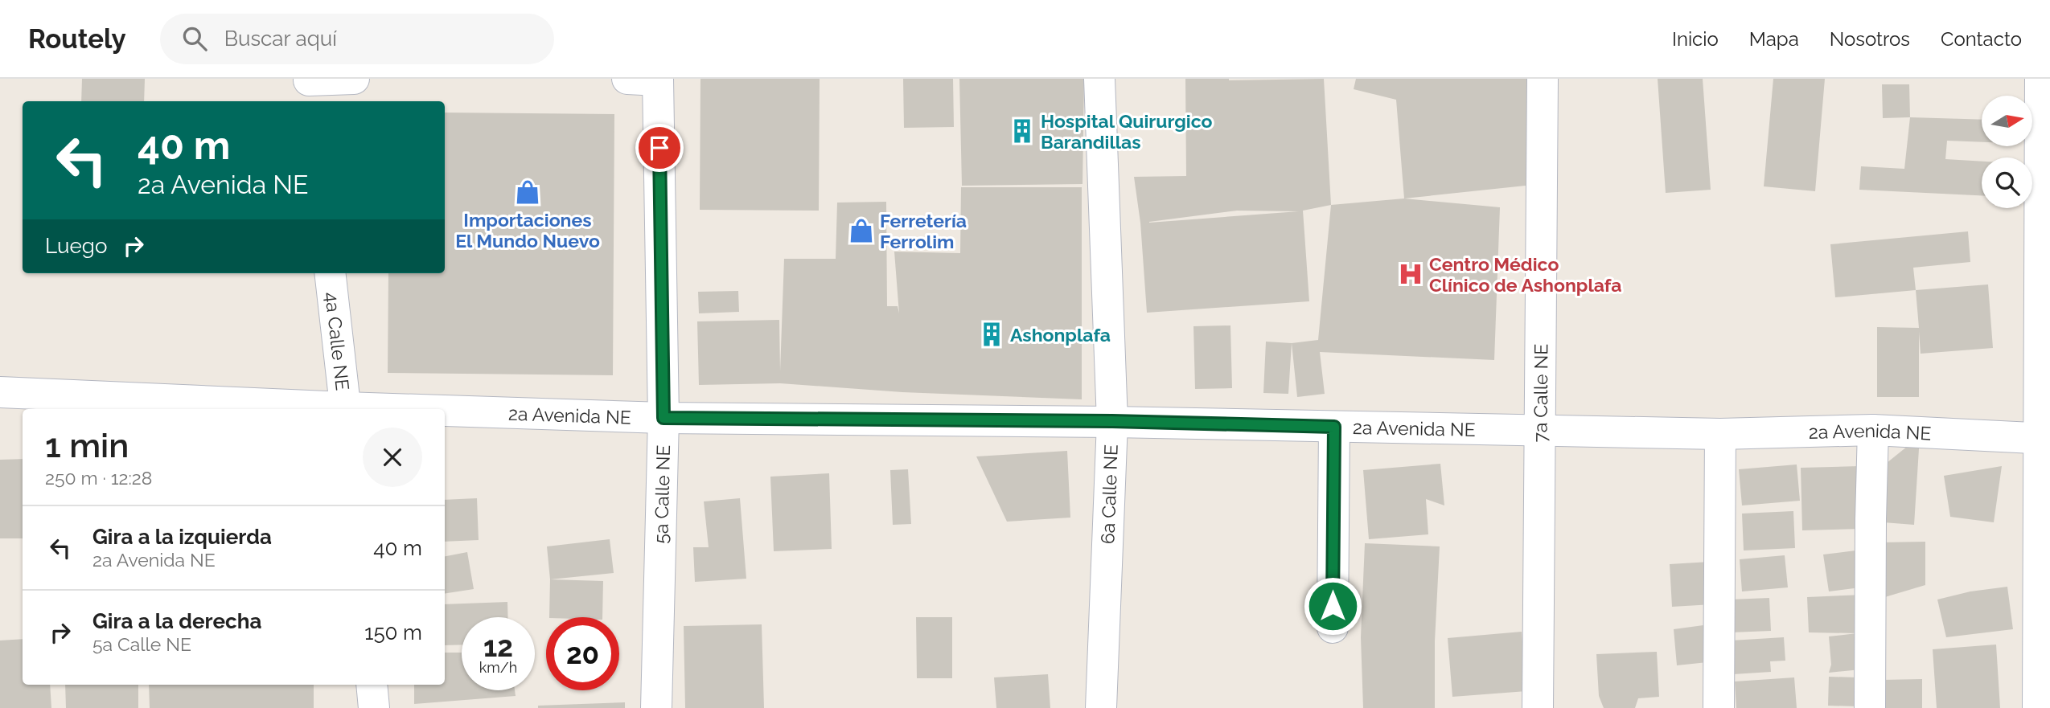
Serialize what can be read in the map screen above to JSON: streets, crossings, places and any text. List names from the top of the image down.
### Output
{
  "streets": {
    "street": [
      "4a Calle NE",
      "7a Calle NE",
      "2a Avenida NE",
      "5a Calle NE",
      "6a Calle NE"
    ]
  },
  "crossings": [
    ["7a Calle NE", "2a Avenida NE"],
    ["2a Avenida NE", "5a Calle NE"],
    ["2a Avenida NE", "6a Calle NE"]
  ],
  "places": {
    "building": ["Hospital Quirurgico Barandillas", "Ashonplafa"],
    "shop": ["Importaciones El Mundo Nuevo", "Ferretería Ferrolim"],
    "hospital": ["Centro Médico Clínico de Ashonplafa"]
  },
  "north": "right",
  "page": {
    "header": "Routely",
    "search": "Buscar aquí",
    "nav": [
      "Inicio",
      "Mapa",
      "Nosotros",
      "Contacto"
    ],
    "turn": ["40 m", "2a Avenida NE"],
    "then": "Luego",
    "heading": ["1 min", "250 m · 12:28"],
    "list": [
      {
        "name": "Gira a la izquierda",
        "note": "2a Avenida NE",
        "value": "40 m"
      },
      {
        "name": "Gira a la derecha",
        "note": "5a Calle NE",
        "value": "150 m"
      }
    ],
    "speed": "12 km/h",
    "limit": "20"
  }
}
